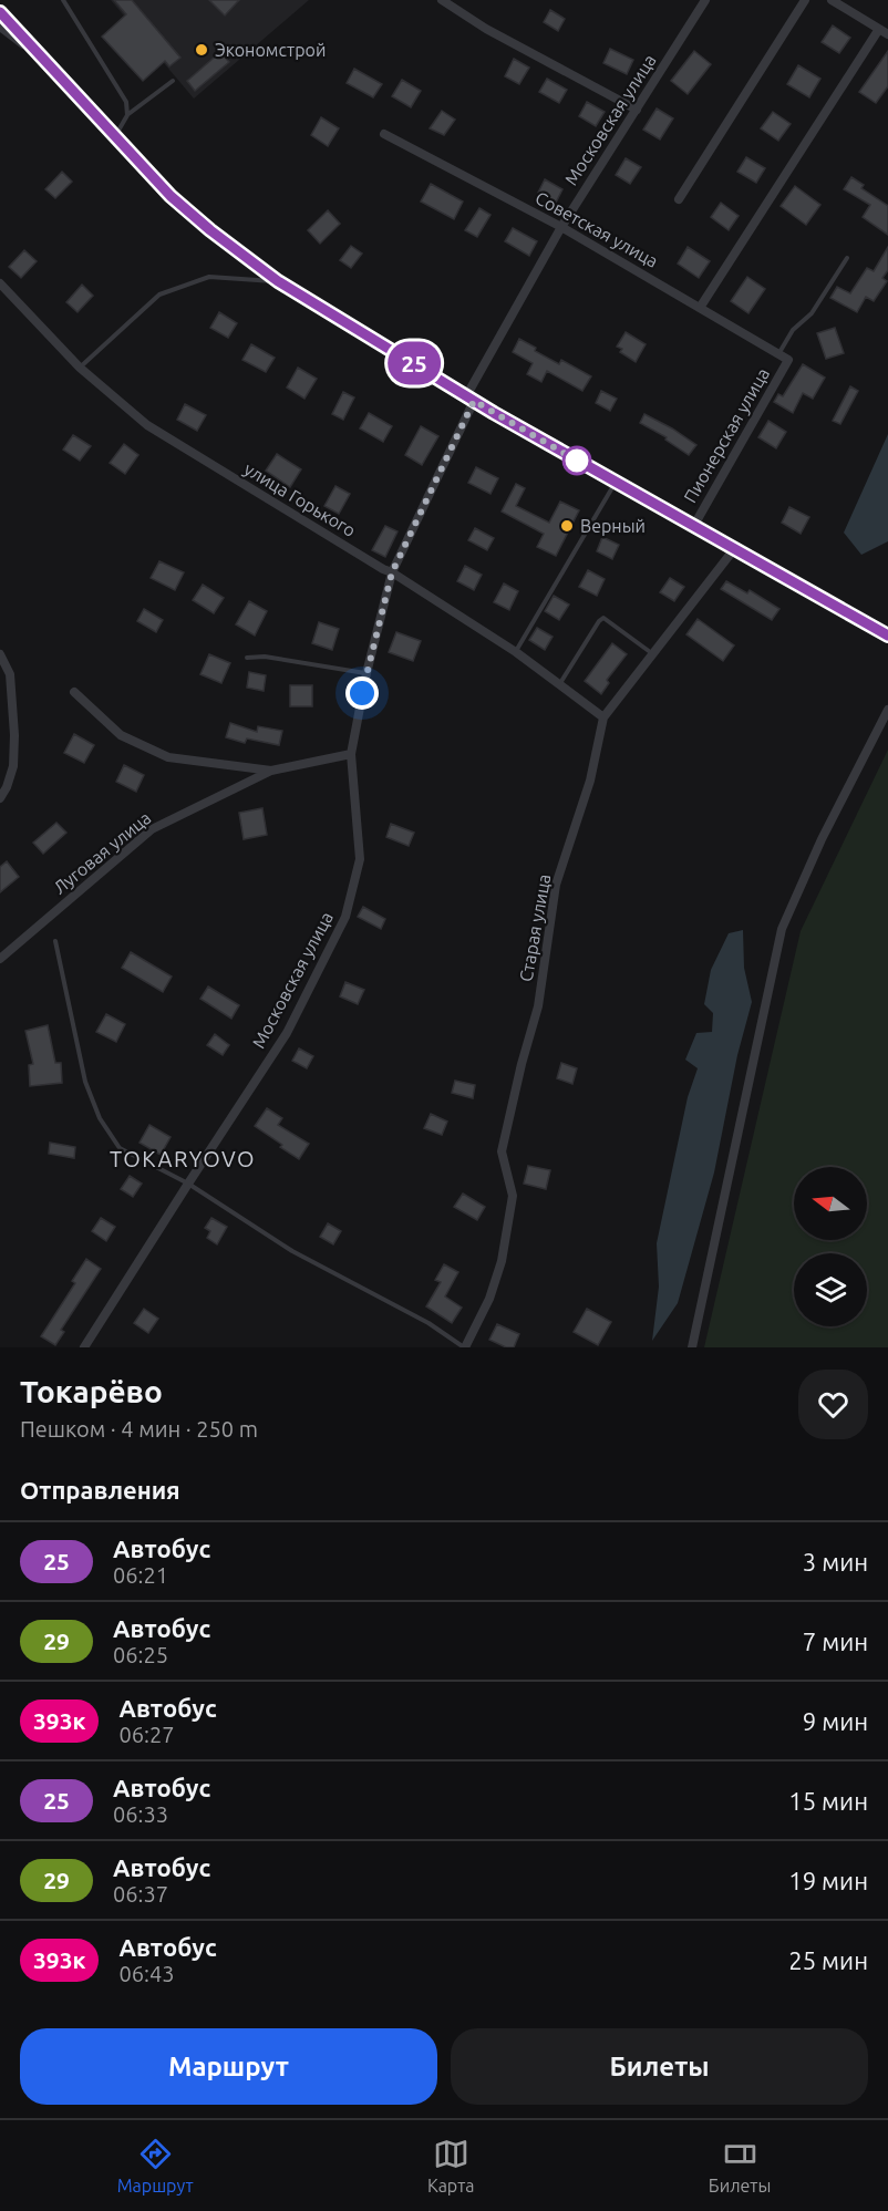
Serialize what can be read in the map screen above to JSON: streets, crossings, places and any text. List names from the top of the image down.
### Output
{
  "streets": {
    "street": [
      "Московская улица",
      "Советская улица",
      "Пионерская улица",
      "улица Горького",
      "Луговая улица",
      "Старая улица"
    ]
  },
  "crossings": [
    ["Московская улица", "Советская улица"],
    ["Московская улица", "улица Горького"],
    ["Советская улица", "Пионерская улица"],
    ["улица Горького", "Старая улица"]
  ],
  "districts": ["TOKARYOVO"],
  "places": ["Экономстрой", "Верный"],
  "lines": ["bus line 25"],
  "north": "left",
  "page": {
    "on_map": "25",
    "heading": [
      ["Токарёво", "Пешком · 4 мин · 250 m"],
      "Отправления"
    ],
    "list": [
      {
        "mark": "25",
        "name": "Автобус",
        "note": "06:21",
        "value": "3 мин"
      },
      {
        "mark": "29",
        "name": "Автобус",
        "note": "06:25",
        "value": "7 мин"
      },
      {
        "mark": "393к",
        "name": "Автобус",
        "note": "06:27",
        "value": "9 мин"
      },
      {
        "mark": "25",
        "name": "Автобус",
        "note": "06:33",
        "value": "15 мин"
      },
      {
        "mark": "29",
        "name": "Автобус",
        "note": "06:37",
        "value": "19 мин"
      },
      {
        "mark": "393к",
        "name": "Автобус",
        "note": "06:43",
        "value": "25 мин"
      }
    ],
    "buttons": ["Маршрут", "Билеты"],
    "tabs": ["Маршрут", "Карта", "Билеты"]
  }
}
